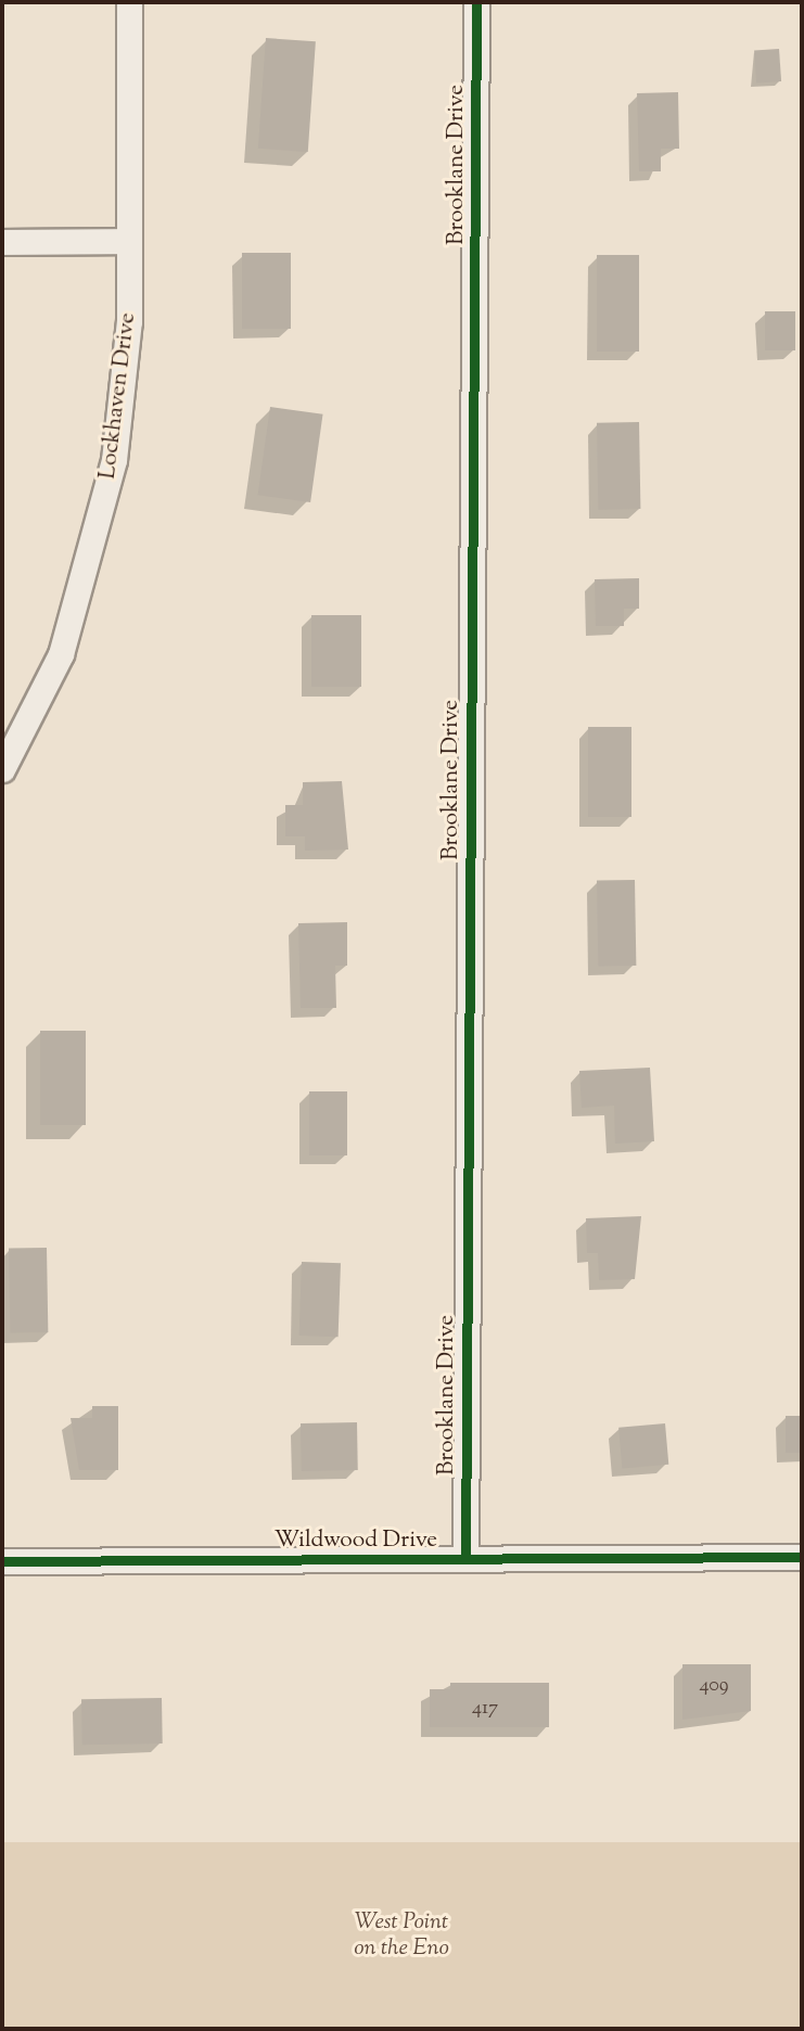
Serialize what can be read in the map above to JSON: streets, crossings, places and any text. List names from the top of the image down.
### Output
{
  "streets": {
    "street": ["Brooklane Drive", "Lockhaven Drive", "Wildwood Drive"]
  },
  "crossings": [
    ["Brooklane Drive", "Wildwood Drive"]
  ],
  "parks": ["West Point on the Eno"],
  "house_numbers": ["409", "417"]
}
